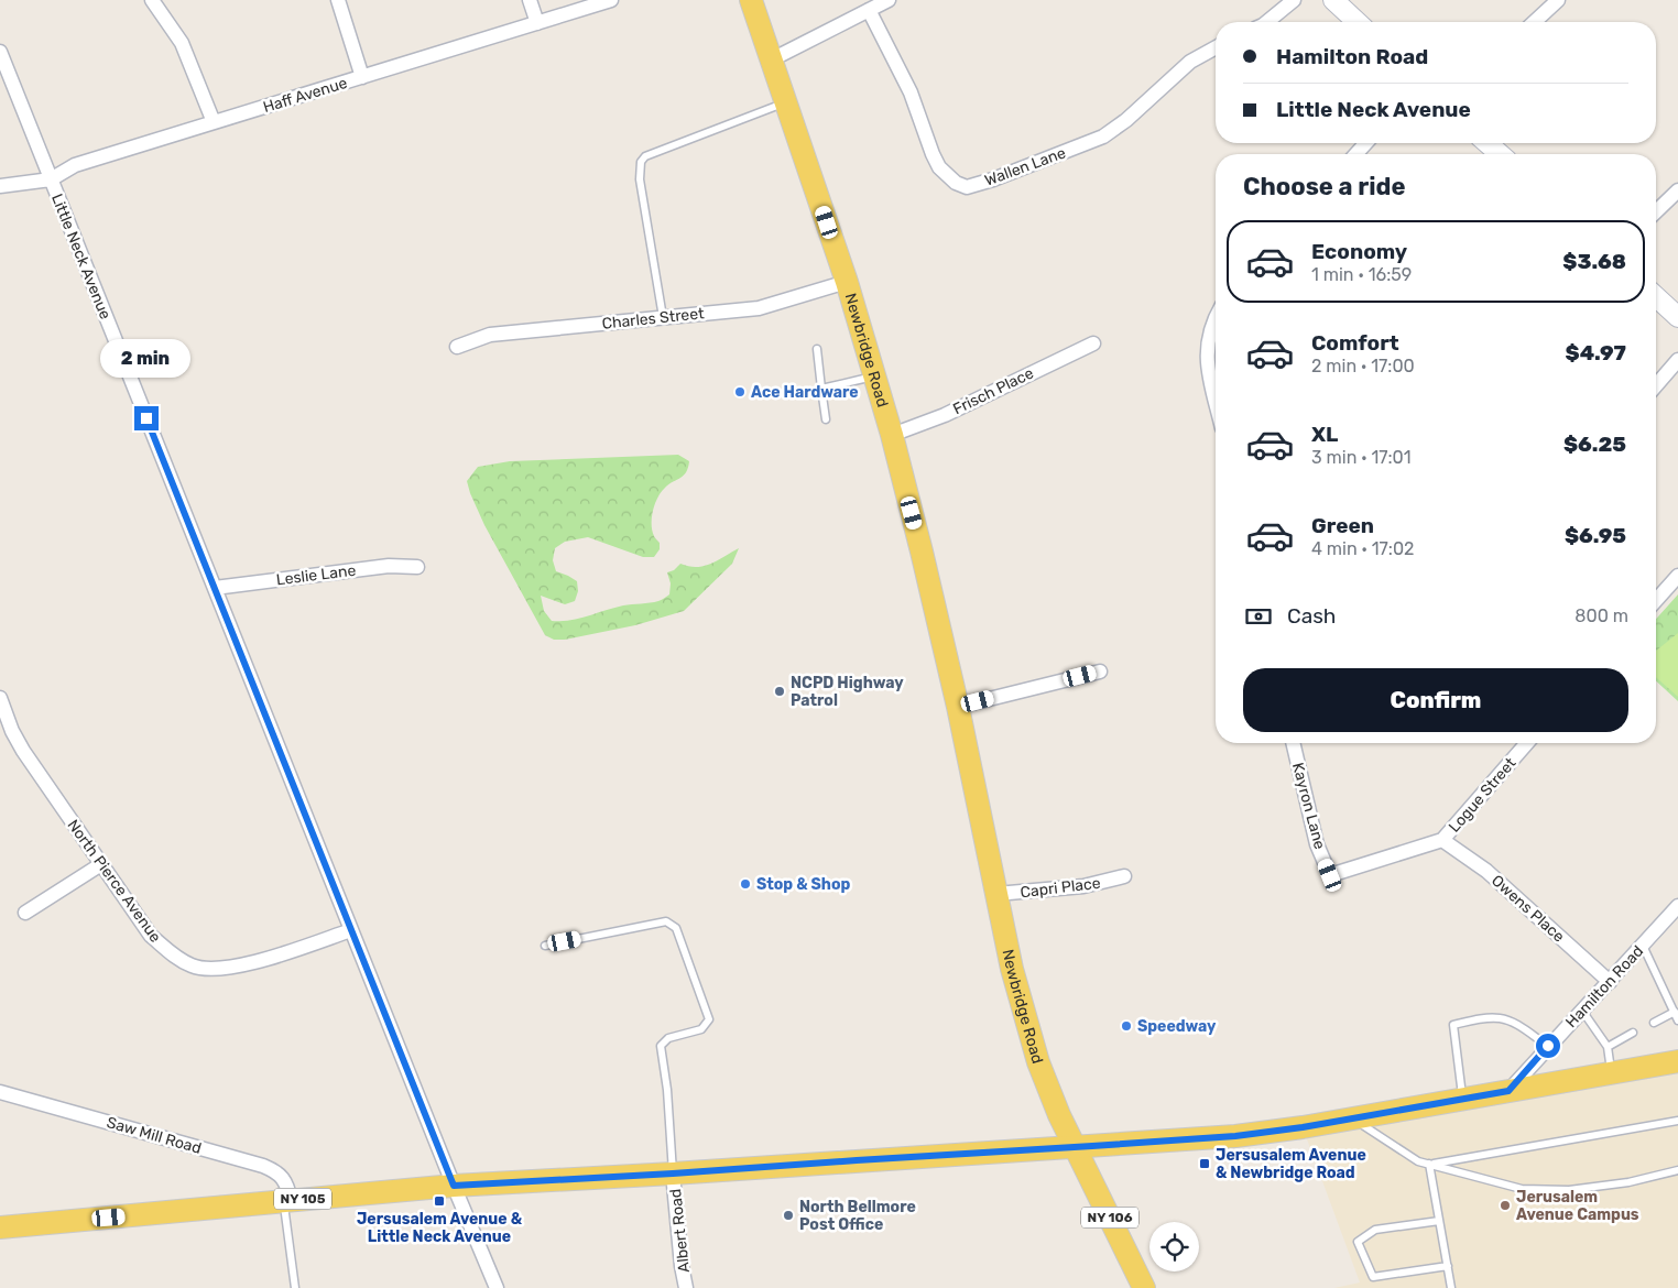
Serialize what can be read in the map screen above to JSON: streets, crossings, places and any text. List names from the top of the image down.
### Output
{
  "streets": {
    "main road": ["Newbridge Road", "NY 105", "NY 106"],
    "street": [
      "Haff Avenue",
      "Wallen Lane",
      "Little Neck Avenue",
      "Charles Street",
      "Frisch Place",
      "Leslie Lane",
      "Logue Street",
      "Kayron Lane",
      "North Pierce Avenue",
      "Capri Place",
      "Owens Place",
      "Hamilton Road",
      "Saw Mill Road",
      "Albert Road"
    ]
  },
  "crossings": [
    ["Haff Avenue", "Little Neck Avenue"],
    ["Little Neck Avenue", "Leslie Lane"],
    ["Little Neck Avenue", "North Pierce Avenue"],
    ["Little Neck Avenue", "NY 105"],
    ["Charles Street", "Newbridge Road"],
    ["Newbridge Road", "Frisch Place"],
    ["Newbridge Road", "Capri Place"],
    ["Newbridge Road", "NY 105"],
    ["Logue Street", "Kayron Lane"],
    ["Logue Street", "Owens Place"],
    ["Owens Place", "Hamilton Road"],
    ["Saw Mill Road", "NY 105"],
    ["NY 105", "Albert Road"]
  ],
  "places": {
    "other": [
      "Ace Hardware",
      "NCPD Highway Patrol",
      "Stop & Shop",
      "Speedway",
      "Jerusalem Avenue Campus",
      "North Bellmore Post Office"
    ],
    "transit": ["Jersusalem Avenue & Newbridge Road", "Jersusalem Avenue & Little Neck Avenue"]
  },
  "page": {
    "banner": ["Hamilton Road", "Little Neck Avenue"],
    "heading": "Choose a ride",
    "list": [
      {
        "name": "Economy",
        "note": "1 min · 16:59",
        "value": "$3.68"
      },
      {
        "name": "Comfort",
        "note": "2 min · 17:00",
        "value": "$4.97"
      },
      {
        "name": "XL",
        "note": "3 min · 17:01",
        "value": "$6.25"
      },
      {
        "name": "Green",
        "note": "4 min · 17:02",
        "value": "$6.95"
      }
    ],
    "bubble": "2 min",
    "pay": ["Cash", "800 m"],
    "buttons": "Confirm"
  }
}
